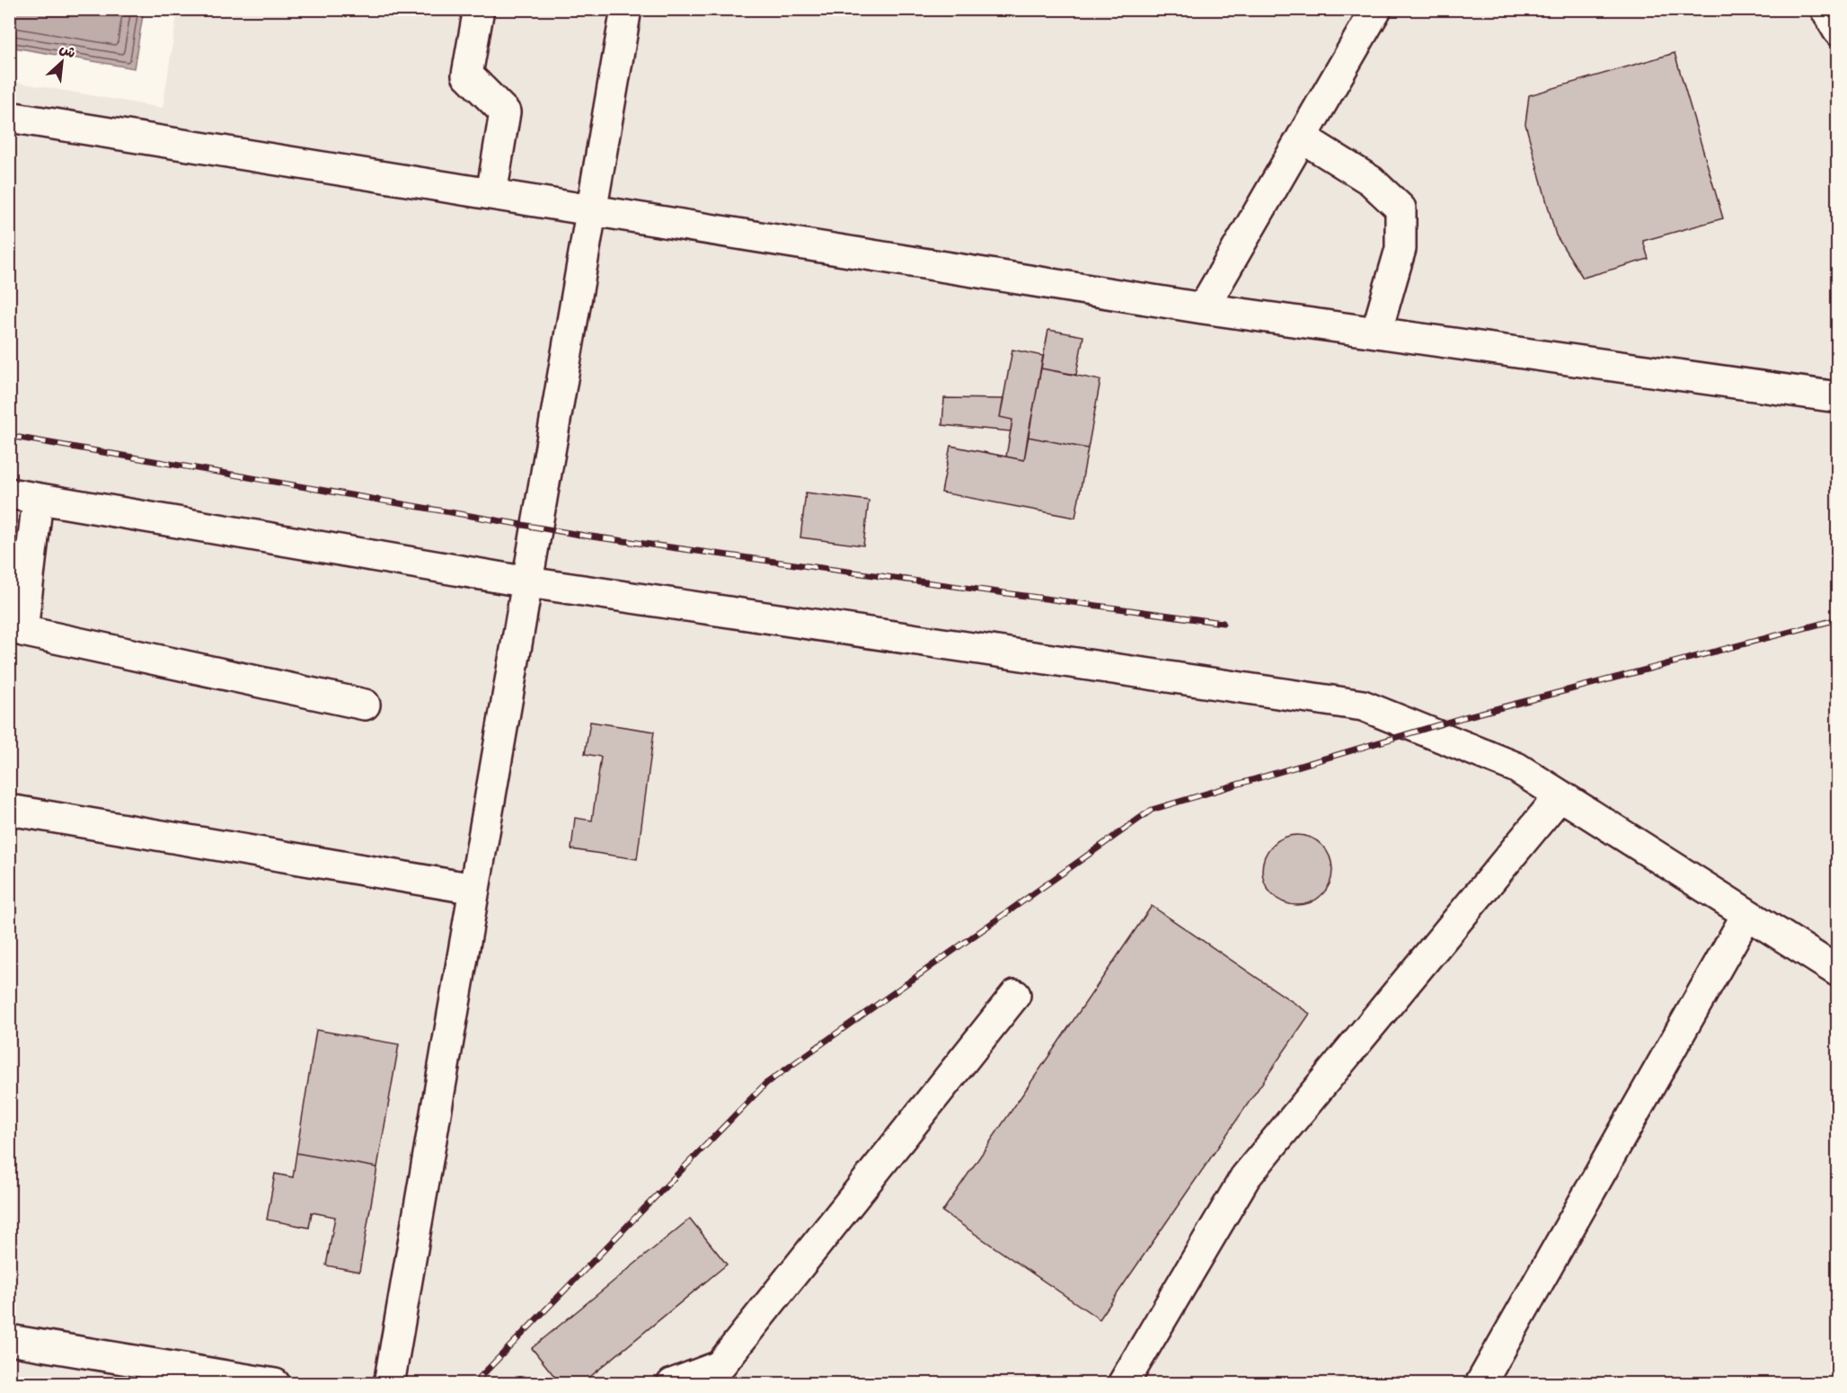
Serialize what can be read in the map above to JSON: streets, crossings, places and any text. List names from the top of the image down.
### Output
{
  "north": "top right"
}
